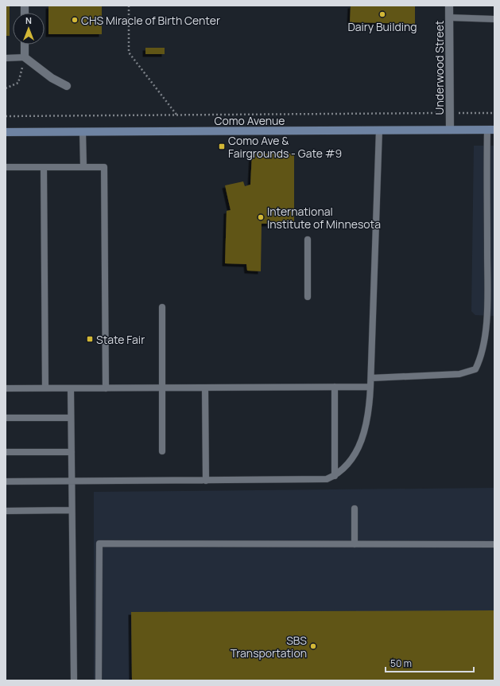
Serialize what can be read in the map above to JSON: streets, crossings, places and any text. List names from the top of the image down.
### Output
{
  "streets": {
    "main road": ["Como Avenue"],
    "street": ["Underwood Street"]
  },
  "crossings": [
    ["Underwood Street", "Como Avenue"]
  ],
  "places": {
    "other": [
      "Dairy Building",
      "CHS Miracle of Birth Center",
      "International Institute of Minnesota",
      "SBS Transportation"
    ],
    "transit": ["Como Ave & Fairgrounds - Gate #9", "State Fair"]
  },
  "scale_bar": "50 m",
  "north": "top"
}
